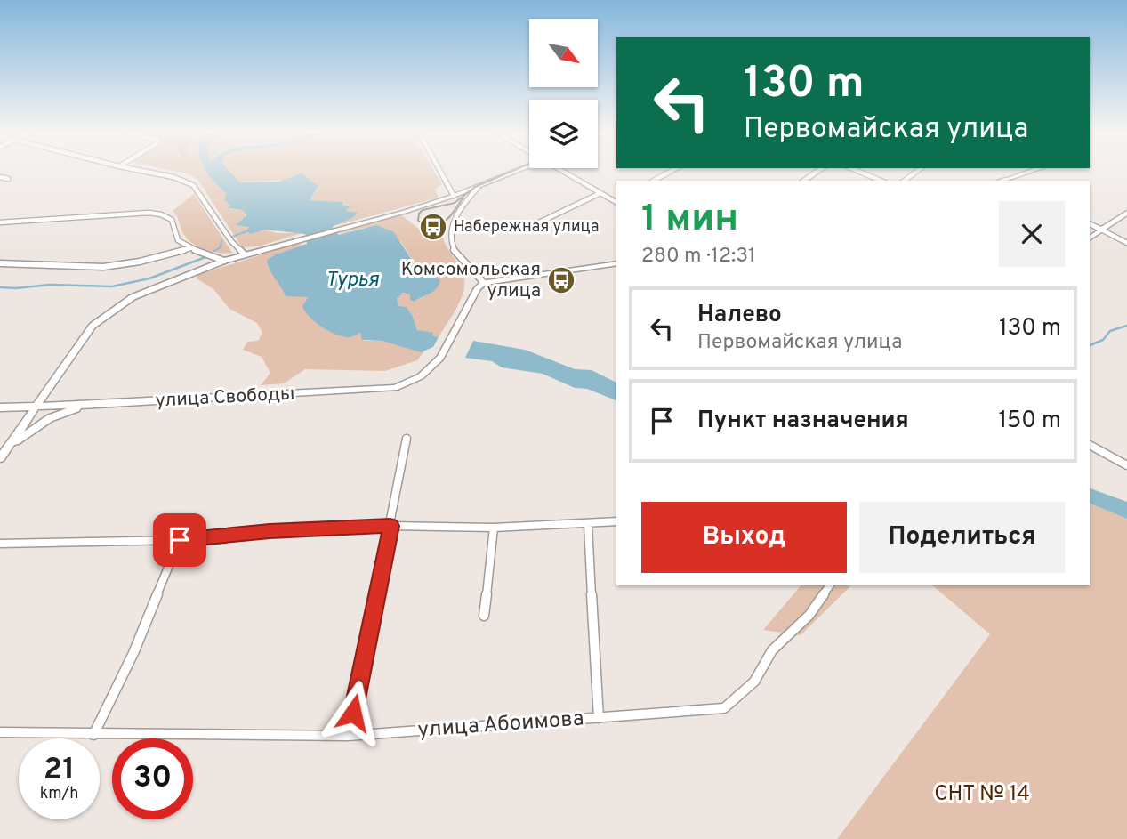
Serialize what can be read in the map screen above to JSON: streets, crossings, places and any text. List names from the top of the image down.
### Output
{
  "streets": {
    "main road": ["улица Свободы"],
    "street": ["улица Абоимова"]
  },
  "water": ["Турья"],
  "parks": ["СНТ № 14"],
  "places": {
    "bus stop": ["Набережная улица", "Комсомольская улица"]
  },
  "north": "bottom right",
  "page": {
    "turn": ["130 m", "Первомайская улица"],
    "heading": ["1 мин", "280 m · 12:31"],
    "list": [
      {
        "name": "Налево",
        "note": "Первомайская улица",
        "value": "130 m"
      },
      {
        "name": "Пункт назначения",
        "value": "150 m"
      }
    ],
    "buttons": ["Выход", "Поделиться"],
    "speed": "21 km/h",
    "limit": "30"
  }
}
